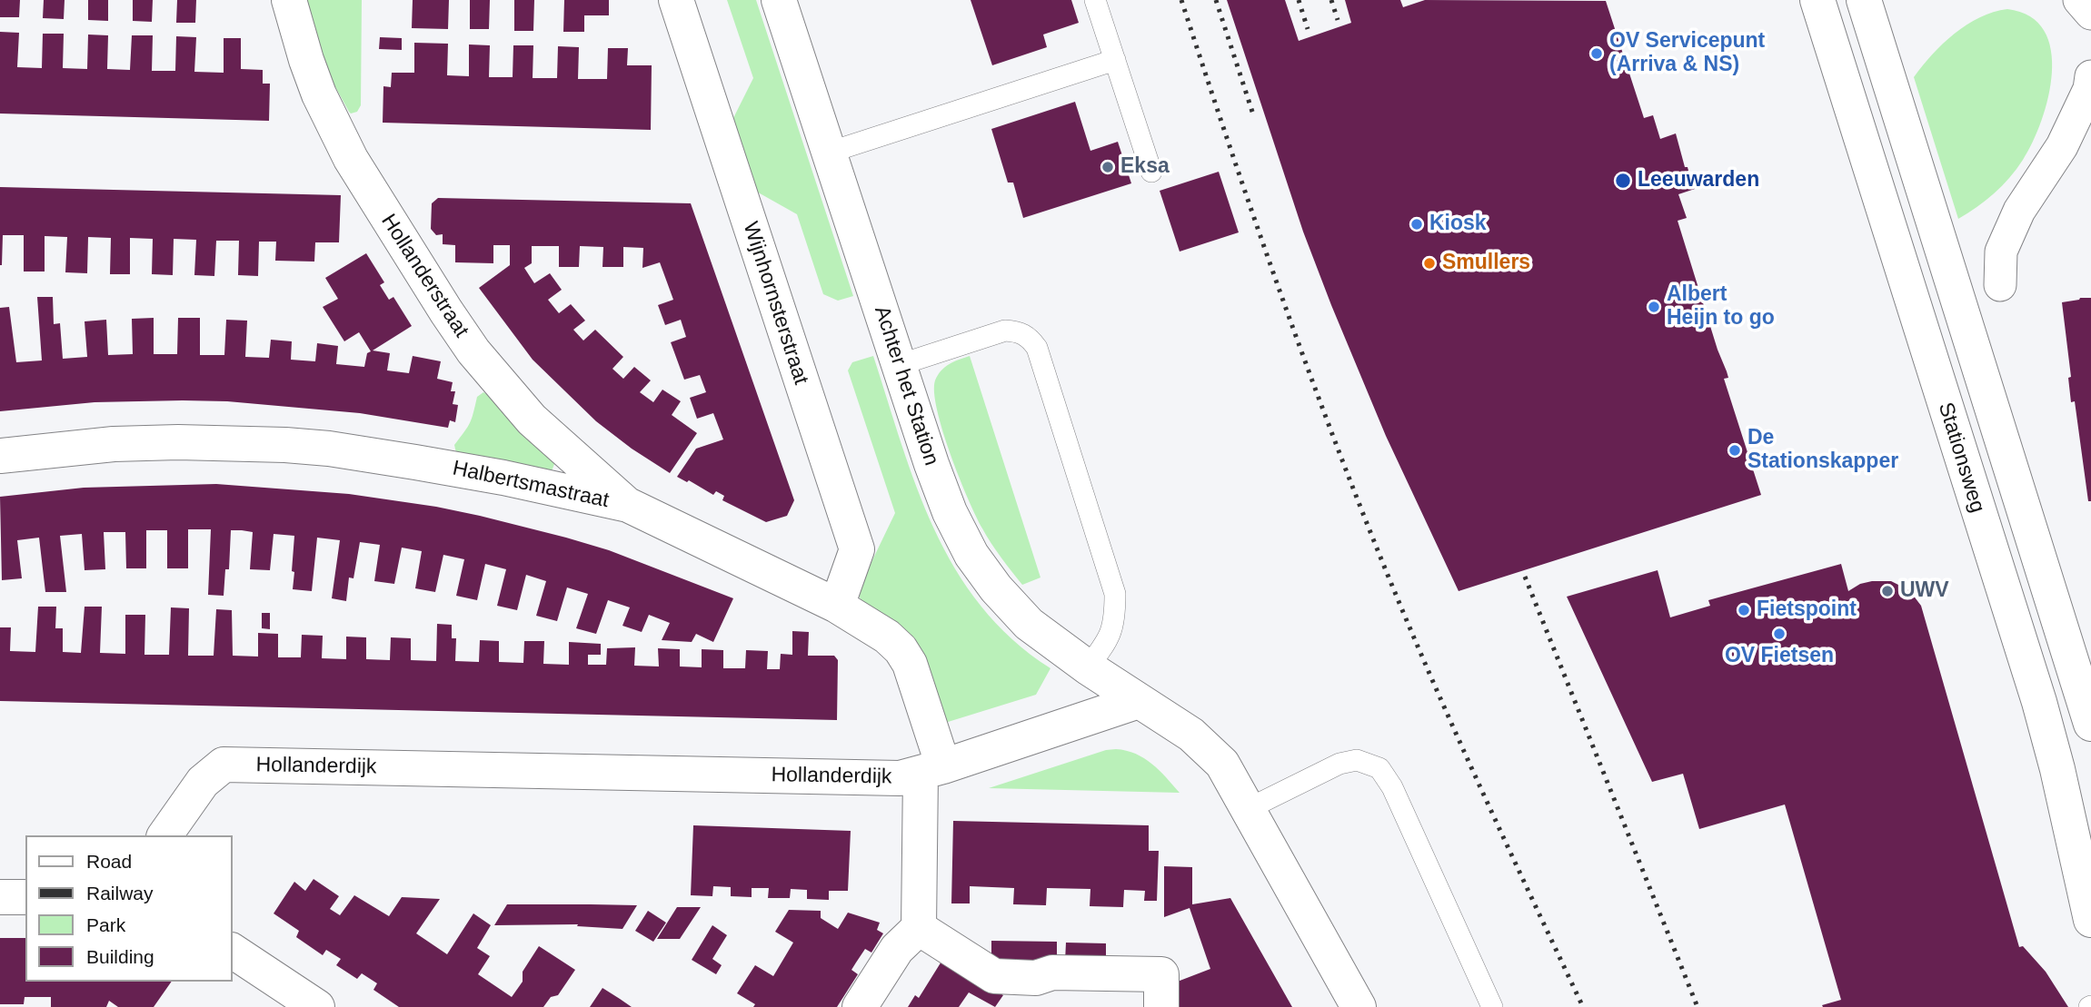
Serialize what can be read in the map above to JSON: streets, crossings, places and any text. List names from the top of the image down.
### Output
{
  "streets": {
    "street": [
      "Hollanderstraat",
      "Wijnhornsterstraat",
      "Achter het Station",
      "Stationsweg",
      "Halbertsmastraat",
      "Hollanderdijk"
    ]
  },
  "crossings": [
    ["Hollanderstraat", "Halbertsmastraat"],
    ["Wijnhornsterstraat", "Halbertsmastraat"],
    ["Achter het Station", "Hollanderdijk"],
    ["Halbertsmastraat", "Hollanderdijk"]
  ],
  "places": [
    "OV Servicepunt (Arriva & NS)",
    "Eksa",
    "Leeuwarden",
    "Kiosk",
    "Smullers",
    "Albert Heijn to go",
    "De Stationskapper",
    "UWV",
    "Fietspoint",
    "OV Fietsen"
  ],
  "legend": [
    "Road",
    "Railway",
    "Park",
    "Building"
  ]
}
